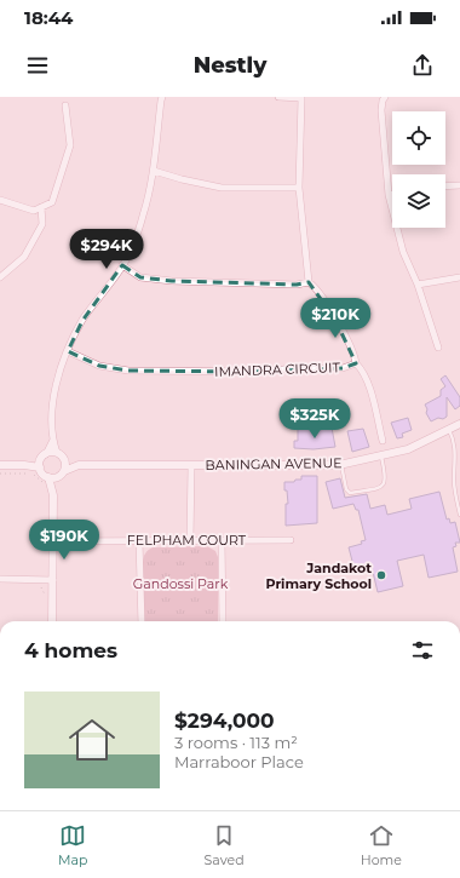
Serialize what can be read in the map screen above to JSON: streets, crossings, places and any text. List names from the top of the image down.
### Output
{
  "streets": {
    "street": ["IMANDRA CIRCUIT", "BANINGAN AVENUE", "FELPHAM COURT"]
  },
  "parks": ["Gandossi Park"],
  "places": ["Jandakot Primary School"],
  "page": {
    "status": "18:44",
    "header": "Nestly",
    "price": [
      "$294K",
      "$210K",
      "$325K",
      "$190K"
    ],
    "heading": "4 homes",
    "list": [
      {
        "name": "$294,000",
        "note": "3 rooms · 113 m² · Marraboor Place"
      }
    ],
    "tabs": ["Map", "Saved", "Home"]
  }
}
